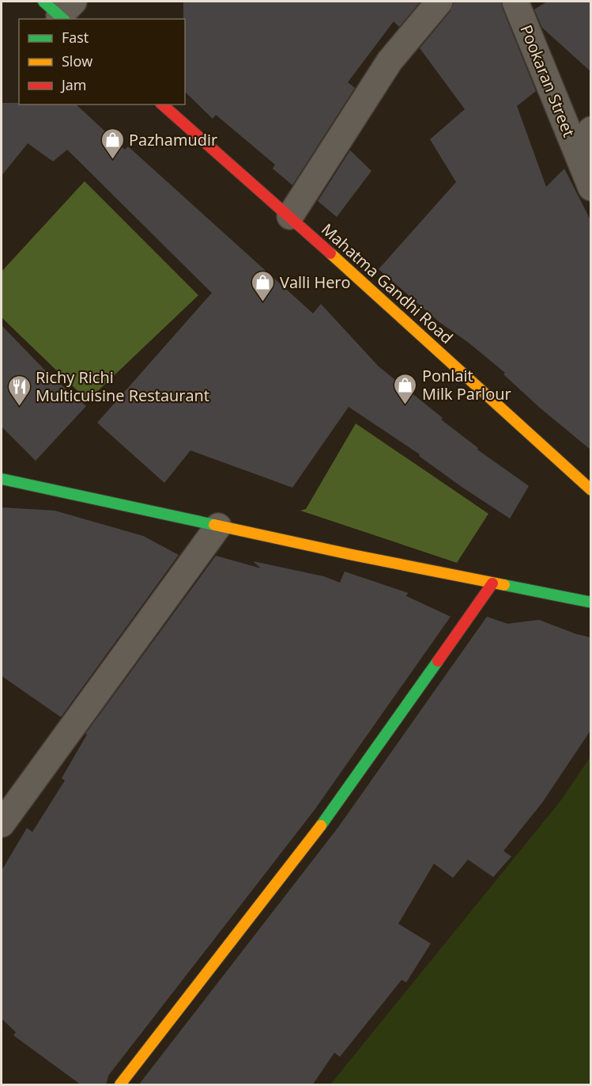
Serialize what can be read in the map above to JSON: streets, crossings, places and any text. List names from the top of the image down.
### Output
{
  "streets": {
    "street": ["Pookaran Street", "Mahatma Gandhi Road"]
  },
  "places": {
    "shop": ["Pazhamudir", "Valli Hero", "Ponlait Milk Parlour"],
    "restaurant": ["Richy Richi Multicuisine Restaurant"]
  },
  "legend": ["Fast", "Slow", "Jam"]
}
